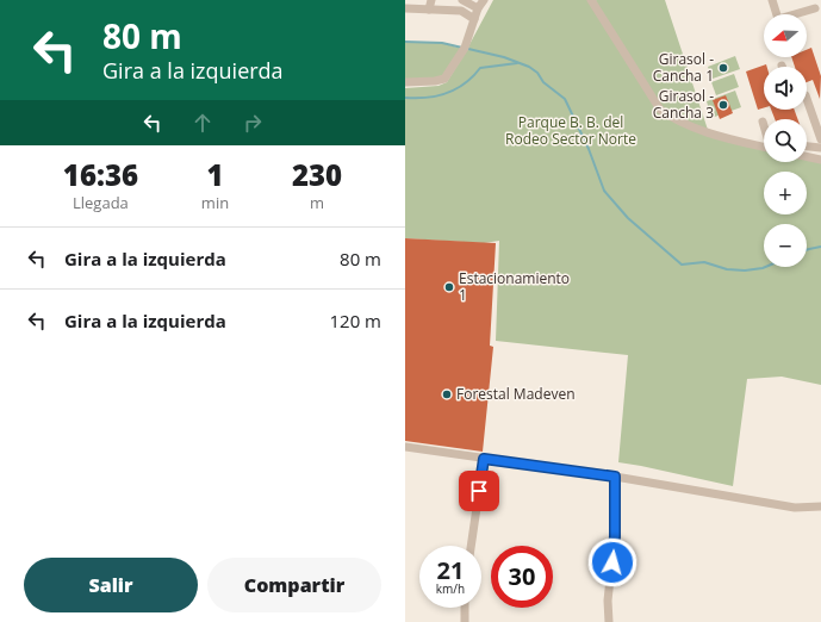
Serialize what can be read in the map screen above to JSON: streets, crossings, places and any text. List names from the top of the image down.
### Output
{
  "parks": ["Parque B. B. del Rodeo Sector Norte"],
  "places": [
    "Girasol - Cancha 1",
    "Girasol - Cancha 3",
    "Estacionamiento 1",
    "Forestal Madeven"
  ],
  "north": "left",
  "page": {
    "turn": ["80 m", "Gira a la izquierda"],
    "map_buttons": ["+", "−"],
    "eta": [
      "16:36",
      "Llegada",
      "1",
      "min",
      "230",
      "m"
    ],
    "list": [
      {
        "name": "Gira a la izquierda",
        "value": "80 m"
      },
      {
        "name": "Gira a la izquierda",
        "value": "120 m"
      }
    ],
    "speed": "21 km/h",
    "limit": "30",
    "buttons": ["Salir", "Compartir"]
  }
}
